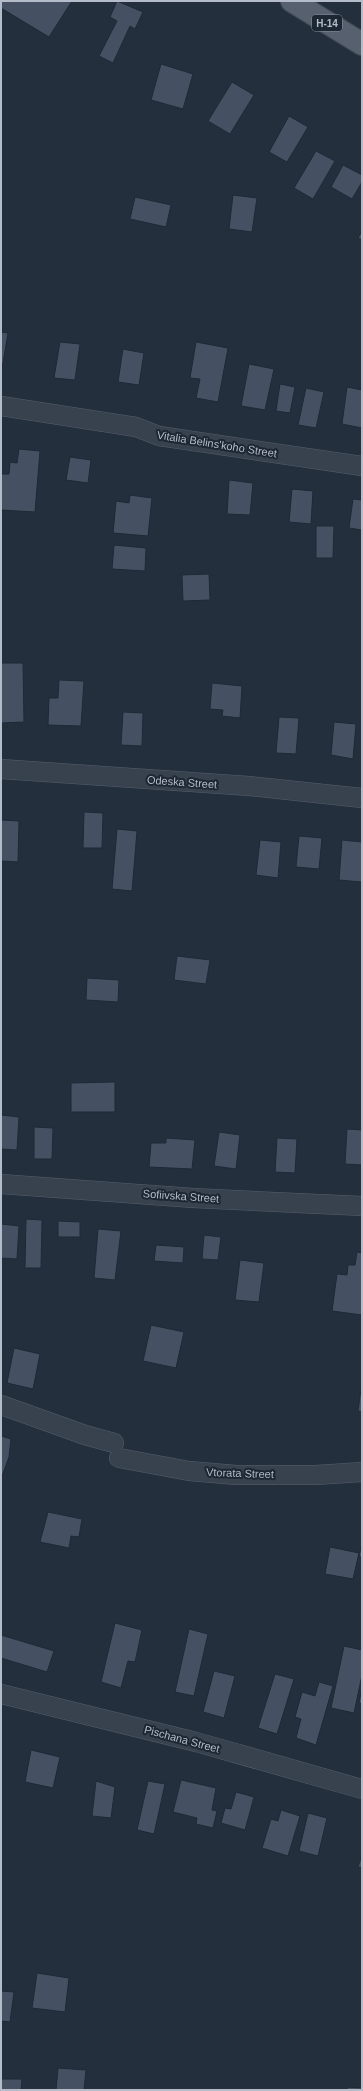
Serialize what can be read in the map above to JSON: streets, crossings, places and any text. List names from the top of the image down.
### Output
{
  "streets": {
    "main road": ["Н-14"],
    "street": [
      "Vitalia Belins'koho Street",
      "Odeska Street",
      "Sofiivska Street",
      "Vtorata Street",
      "Pischana Street"
    ]
  }
}
